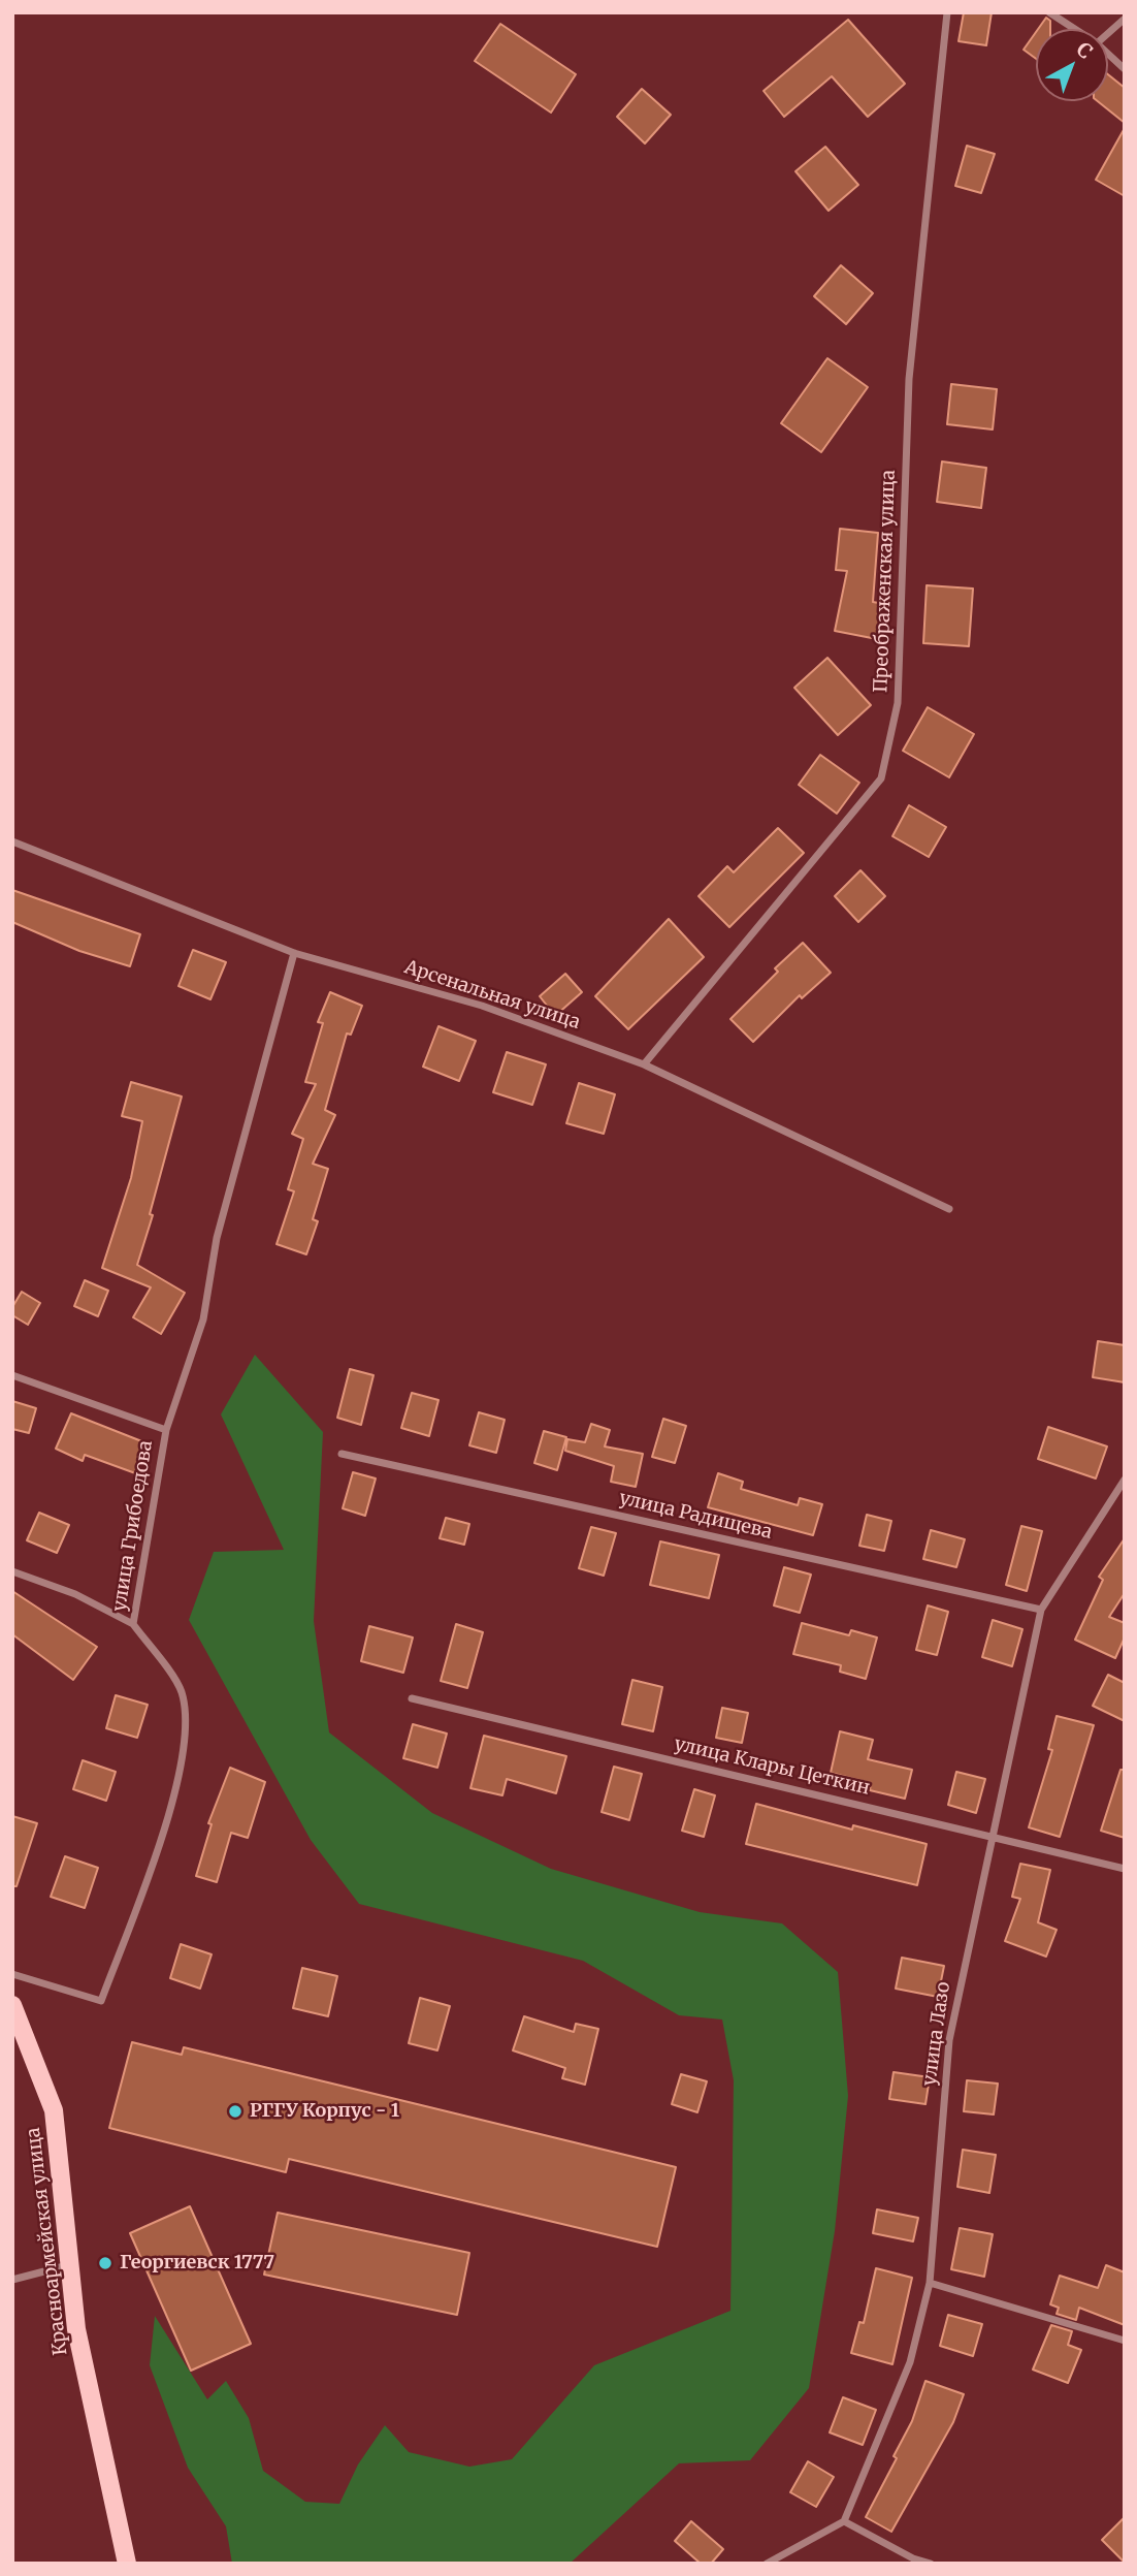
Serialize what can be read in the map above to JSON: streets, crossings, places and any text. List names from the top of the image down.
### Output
{
  "streets": {
    "main road": ["Красноармейская улица"],
    "street": [
      "Преображенская улица",
      "Арсенальная улица",
      "улица Радищева",
      "улица Грибоедова",
      "улица Клары Цеткин",
      "улица Лазо"
    ]
  },
  "crossings": [
    ["Преображенская улица", "Арсенальная улица"],
    ["Арсенальная улица", "улица Грибоедова"],
    ["улица Радищева", "улица Лазо"],
    ["улица Клары Цеткин", "улица Лазо"]
  ],
  "places": ["РГГУ Корпус - 1", "Георгиевск 1777"],
  "north": "top right"
}
